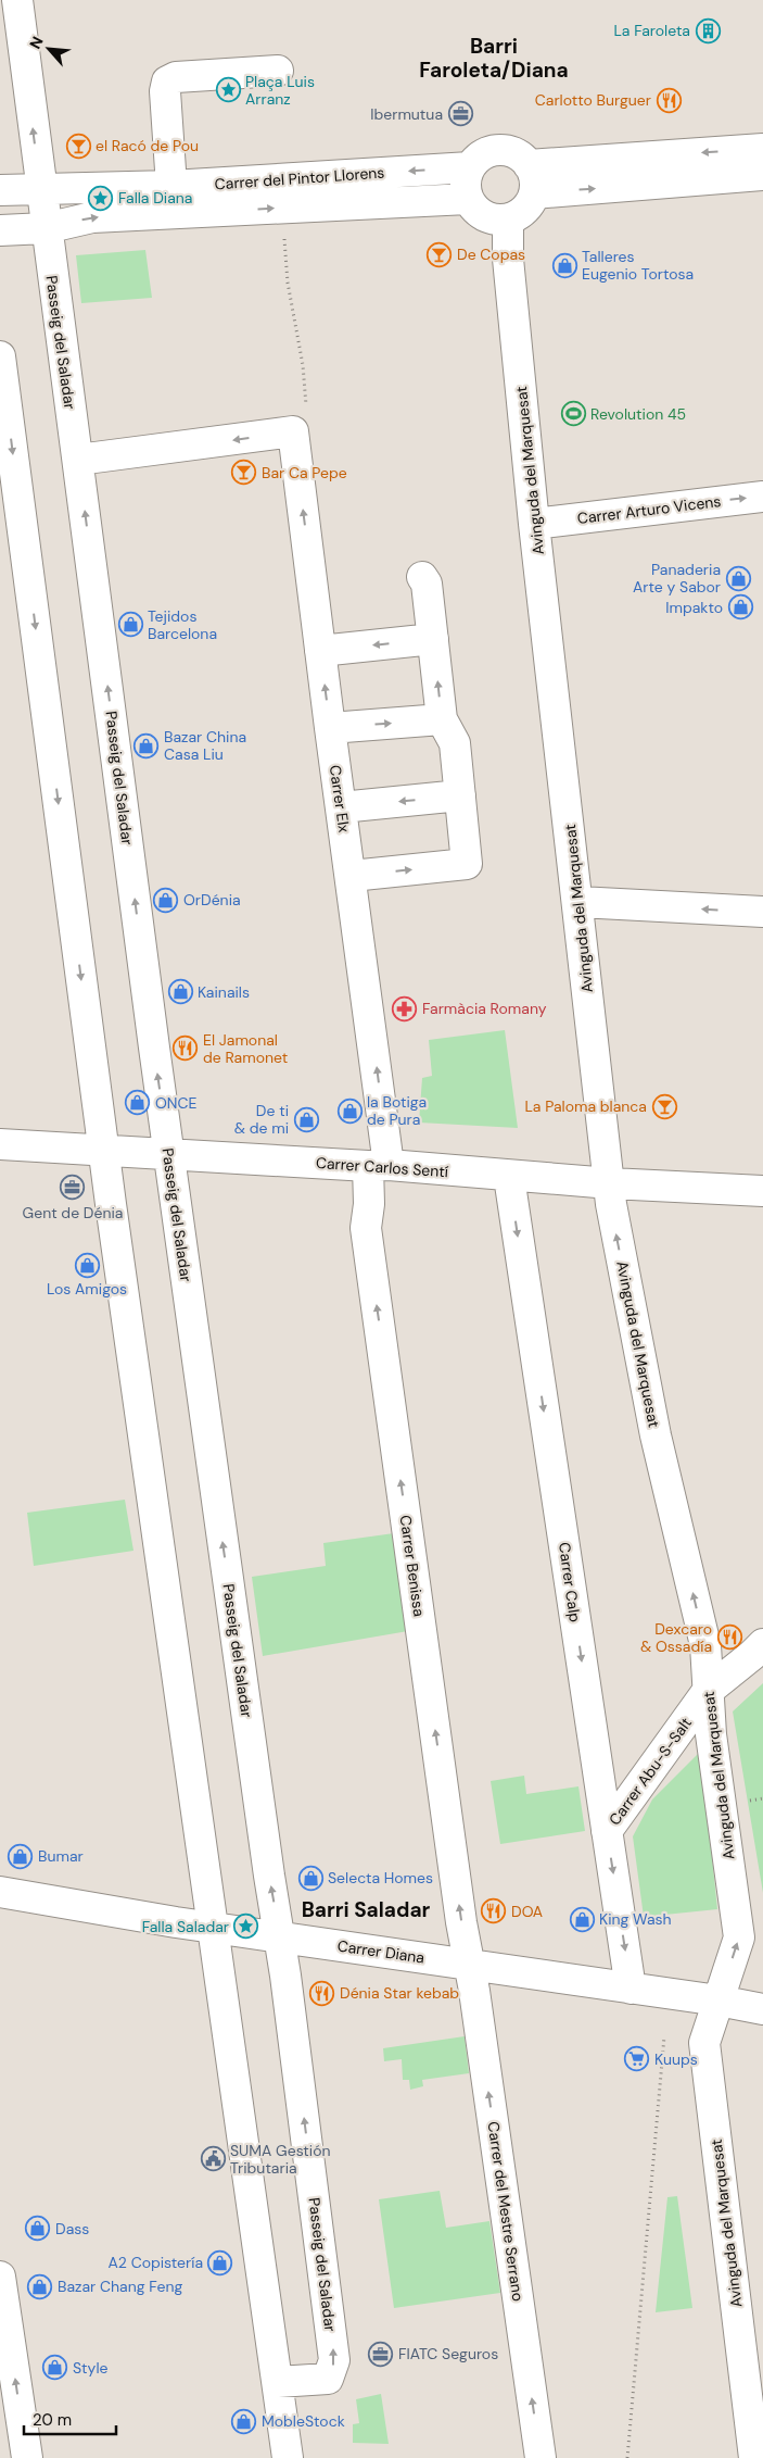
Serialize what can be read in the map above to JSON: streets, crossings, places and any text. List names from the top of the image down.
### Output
{
  "streets": {
    "street": [
      "Carrer del Pintor Llorens",
      "Passeig del Saladar",
      "Avinguda del Marquesat",
      "Carrer Arturo Vicens",
      "Carrer Elx",
      "Carrer Carlos Sentí",
      "Carrer Benissa",
      "Carrer Calp",
      "Carrer Abu-S-Salt",
      "Carrer Diana",
      "Carrer del Mestre Serrano"
    ]
  },
  "crossings": [
    ["Carrer del Pintor Llorens", "Passeig del Saladar"],
    ["Carrer del Pintor Llorens", "Avinguda del Marquesat"],
    ["Passeig del Saladar", "Carrer Carlos Sentí"],
    ["Passeig del Saladar", "Carrer Diana"],
    ["Avinguda del Marquesat", "Carrer Arturo Vicens"],
    ["Avinguda del Marquesat", "Carrer Carlos Sentí"],
    ["Avinguda del Marquesat", "Carrer Abu-S-Salt"],
    ["Avinguda del Marquesat", "Carrer Diana"],
    ["Carrer Elx", "Carrer Carlos Sentí"],
    ["Carrer Elx", "Carrer Benissa"],
    ["Carrer Carlos Sentí", "Carrer Benissa"],
    ["Carrer Carlos Sentí", "Carrer Calp"],
    ["Carrer Benissa", "Carrer Diana"],
    ["Carrer Benissa", "Carrer del Mestre Serrano"],
    ["Carrer Calp", "Carrer Abu-S-Salt"],
    ["Carrer Calp", "Carrer Diana"],
    ["Carrer Diana", "Carrer del Mestre Serrano"]
  ],
  "one_way": [
    "Avinguda del Marquesat",
    "Carrer Arturo Vicens",
    "Carrer Elx",
    "Carrer Calp"
  ],
  "districts": ["Barri Faroleta/Diana", "Barri Saladar"],
  "places": {
    "building": ["La Faroleta"],
    "place": ["Plaça Luis Arranz", "Falla Diana", "Falla Saladar"],
    "restaurant": [
      "Carlotto Burguer",
      "El Jamonal de Ramonet",
      "Dexcaro & Ossadía",
      "DOA",
      "Dénia Star kebab"
    ],
    "office": ["Ibermutua", "Gent de Dénia", "FIATC Seguros"],
    "bar": [
      "el Racó de Pou",
      "De Copas",
      "Bar Ca Pepe",
      "La Paloma blanca"
    ],
    "shop": [
      "Talleres Eugenio Tortosa",
      "Panaderia Arte y Sabor",
      "Impakto",
      "Tejidos Barcelona",
      "Bazar China Casa Liu",
      "OrDénia",
      "Kainails",
      "ONCE",
      "la Botiga de Pura",
      "De ti & de mi",
      "Los Amigos",
      "Bumar",
      "Selecta Homes",
      "King Wash",
      "Dass",
      "A2 Copistería",
      "Bazar Chang Feng",
      "Style",
      "MobleStock"
    ],
    "sports": ["Revolution 45"],
    "pharmacy": ["Farmàcia Romany"],
    "supermarket": ["Kuups"],
    "public building": ["SUMA Gestión Tributaria"]
  },
  "scale_bar": "20 m",
  "north": "top left"
}
